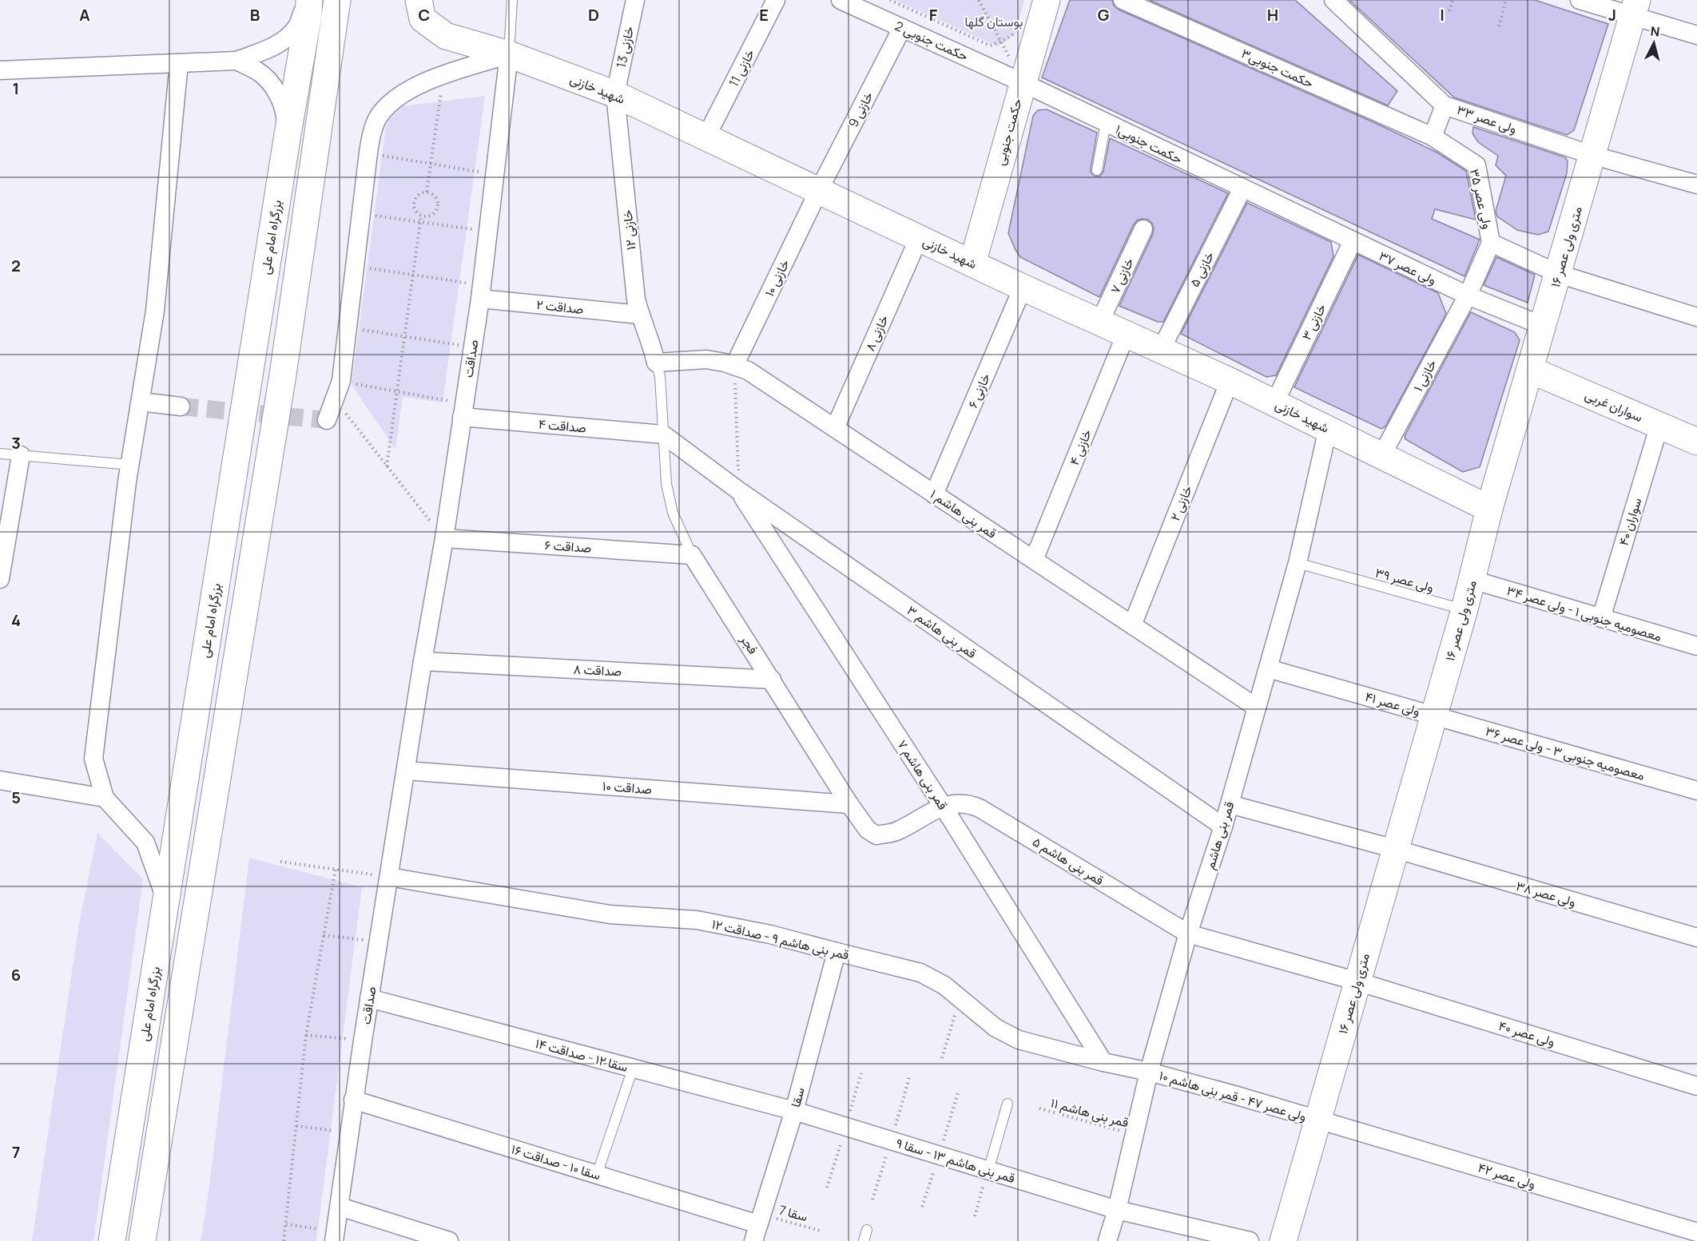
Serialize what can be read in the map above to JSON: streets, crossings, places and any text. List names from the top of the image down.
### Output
{
  "streets": {
    "main road": [
      "شهید خازنی",
      "حکمت جنوبی",
      "بزرگراه امام علی",
      "۱۶ متری ولی عصر",
      "سواران غربی"
    ],
    "street": [
      "حکمت جنوبی 2",
      "خازنی 13",
      "خازنی 11",
      "حکمت جنوبی۳",
      "خازنی 9",
      "ولی عصر ۳۳",
      "حکمت جنوبی۱",
      "ولی عصر ۳۵",
      "خازنی ۱۲",
      "ولی عصر ۳۷",
      "خازنی ۵",
      "خازنی ۷",
      "خازنی ۱۰",
      "صداقت ۲",
      "خازنی ۳",
      "خازنی ۸",
      "صداقت",
      "خازنی ۱",
      "خازنی ۶",
      "صداقت ۴",
      "خازنی ۴",
      "خازنی ۲",
      "قمر بنی هاشم ۱",
      "سواران ۴۰",
      "صداقت ۶",
      "معصومیه جنوبی ۱ - ولی عصر ۳۴",
      "قمر بنی هاشم ۳",
      "فجر",
      "صداقت ۸",
      "ولی عصر ۴۱",
      "معصومیه جنوبی ۳ - ولی عصر ۳۶",
      "قمر بنی هاشم ۷",
      "صداقت ۱۰",
      "قمر بنی هاشم",
      "قمر بنی هاشم ۵",
      "ولی عصر ۳۸",
      "قمر بنی هاشم ۹ - صداقت ۱۲",
      "ولی عصر ۴۰",
      "سقا ۱۲ - صداقت ۱۴",
      "ولی عصر ۴۷ - قمر بنی هاشم ۱۰",
      "سقا",
      "قمر بنی هاشم ۱۳ - سقا ۹",
      "سقا ۱۰ - صداقت ۱۶",
      "ولی عصر ۴۲"
    ],
    "lane": ["ولی عصر ۳۹"],
    "path": ["قمر بنی هاشم ۱۱", "سقا 7"]
  },
  "crossings": [
    ["حکمت جنوبی 2", "خازنی 9"],
    ["حکمت جنوبی 2", "حکمت جنوبی"],
    ["حکمت جنوبی 2", "حکمت جنوبی۱"],
    ["خازنی 13", "شهید خازنی"],
    ["خازنی 13", "خازنی ۱۲"],
    ["خازنی 11", "شهید خازنی"],
    ["حکمت جنوبی۳", "ولی عصر ۳۵"],
    ["شهید خازنی", "خازنی 9"],
    ["شهید خازنی", "حکمت جنوبی"],
    ["شهید خازنی", "خازنی ۱۲"],
    ["شهید خازنی", "۱۶ متری ولی عصر"],
    ["شهید خازنی", "خازنی ۵"],
    ["شهید خازنی", "خازنی ۷"],
    ["شهید خازنی", "خازنی ۱۰"],
    ["شهید خازنی", "خازنی ۳"],
    ["شهید خازنی", "خازنی ۸"],
    ["شهید خازنی", "صداقت"],
    ["شهید خازنی", "خازنی ۱"],
    ["شهید خازنی", "خازنی ۶"],
    ["شهید خازنی", "خازنی ۴"],
    ["شهید خازنی", "خازنی ۲"],
    ["شهید خازنی", "قمر بنی هاشم"],
    ["خازنی 9", "خازنی ۱۰"],
    ["ولی عصر ۳۳", "۱۶ متری ولی عصر"],
    ["حکمت جنوبی", "حکمت جنوبی۱"],
    ["حکمت جنوبی۱", "ولی عصر ۳۷"],
    ["حکمت جنوبی۱", "خازنی ۵"],
    ["ولی عصر ۳۵", "۱۶ متری ولی عصر"],
    ["ولی عصر ۳۵", "خازنی ۱"],
    ["خازنی ۱۲", "صداقت ۲"],
    ["خازنی ۱۲", "قمر بنی هاشم ۱"],
    ["خازنی ۱۲", "فجر"],
    ["۱۶ متری ولی عصر", "ولی عصر ۳۷"],
    ["۱۶ متری ولی عصر", "سواران غربی"],
    ["۱۶ متری ولی عصر", "ولی عصر ۳۹"],
    ["۱۶ متری ولی عصر", "معصومیه جنوبی ۱ - ولی عصر ۳۴"],
    ["۱۶ متری ولی عصر", "ولی عصر ۴۱"],
    ["۱۶ متری ولی عصر", "معصومیه جنوبی ۳ - ولی عصر ۳۶"],
    ["۱۶ متری ولی عصر", "قمر بنی هاشم ۵"],
    ["۱۶ متری ولی عصر", "ولی عصر ۳۸"],
    ["۱۶ متری ولی عصر", "ولی عصر ۴۰"],
    ["۱۶ متری ولی عصر", "ولی عصر ۴۷ - قمر بنی هاشم ۱۰"],
    ["۱۶ متری ولی عصر", "ولی عصر ۴۲"],
    ["ولی عصر ۳۷", "خازنی ۳"],
    ["ولی عصر ۳۷", "خازنی ۱"],
    ["خازنی ۱۰", "قمر بنی هاشم ۱"],
    ["صداقت ۲", "صداقت"],
    ["خازنی ۸", "قمر بنی هاشم ۱"],
    ["صداقت", "صداقت ۴"],
    ["صداقت", "صداقت ۶"],
    ["صداقت", "صداقت ۸"],
    ["صداقت", "صداقت ۱۰"],
    ["صداقت", "قمر بنی هاشم ۹ - صداقت ۱۲"],
    ["صداقت", "سقا ۱۲ - صداقت ۱۴"],
    ["صداقت", "سقا ۱۰ - صداقت ۱۶"],
    ["خازنی ۶", "قمر بنی هاشم ۱"],
    ["سواران غربی", "سواران ۴۰"],
    ["صداقت ۴", "قمر بنی هاشم ۳"],
    ["صداقت ۴", "فجر"],
    ["خازنی ۴", "قمر بنی هاشم ۱"],
    ["خازنی ۲", "قمر بنی هاشم ۱"],
    ["قمر بنی هاشم ۱", "فجر"],
    ["قمر بنی هاشم ۱", "قمر بنی هاشم"],
    ["سواران ۴۰", "معصومیه جنوبی ۱ - ولی عصر ۳۴"],
    ["صداقت ۶", "فجر"],
    ["ولی عصر ۳۹", "قمر بنی هاشم"],
    ["قمر بنی هاشم ۳", "فجر"],
    ["قمر بنی هاشم ۳", "قمر بنی هاشم ۷"],
    ["قمر بنی هاشم ۳", "قمر بنی هاشم"],
    ["فجر", "صداقت ۸"],
    ["فجر", "قمر بنی هاشم ۷"],
    ["فجر", "صداقت ۱۰"],
    ["فجر", "قمر بنی هاشم ۵"],
    ["ولی عصر ۴۱", "معصومیه جنوبی ۳ - ولی عصر ۳۶"],
    ["ولی عصر ۴۱", "قمر بنی هاشم"],
    ["قمر بنی هاشم ۷", "قمر بنی هاشم ۵"],
    ["قمر بنی هاشم ۷", "قمر بنی هاشم ۹ - صداقت ۱۲"],
    ["قمر بنی هاشم", "قمر بنی هاشم ۵"],
    ["قمر بنی هاشم", "ولی عصر ۳۸"],
    ["قمر بنی هاشم", "قمر بنی هاشم ۹ - صداقت ۱۲"],
    ["قمر بنی هاشم", "ولی عصر ۴۷ - قمر بنی هاشم ۱۰"],
    ["قمر بنی هاشم", "قمر بنی هاشم ۱۱"],
    ["قمر بنی هاشم", "قمر بنی هاشم ۱۳ - سقا ۹"],
    ["قمر بنی هاشم ۵", "ولی عصر ۴۰"],
    ["قمر بنی هاشم ۹ - صداقت ۱۲", "ولی عصر ۴۷ - قمر بنی هاشم ۱۰"],
    ["قمر بنی هاشم ۹ - صداقت ۱۲", "سقا"],
    ["سقا ۱۲ - صداقت ۱۴", "سقا"],
    ["سقا ۱۲ - صداقت ۱۴", "قمر بنی هاشم ۱۳ - سقا ۹"],
    ["ولی عصر ۴۷ - قمر بنی هاشم ۱۰", "ولی عصر ۴۲"],
    ["سقا", "قمر بنی هاشم ۱۳ - سقا ۹"],
    ["سقا", "سقا ۱۰ - صداقت ۱۶"],
    ["سقا", "سقا 7"],
    ["سقا ۱۰ - صداقت ۱۶", "سقا 7"]
  ],
  "parks": ["بوستان گلها"],
  "north": "top",
  "grid": {
    "columns": [
      "A",
      "B",
      "C",
      "D",
      "E",
      "F",
      "G",
      "H",
      "I",
      "J"
    ],
    "rows": [
      "1",
      "2",
      "3",
      "4",
      "5",
      "6",
      "7"
    ]
  }
}
